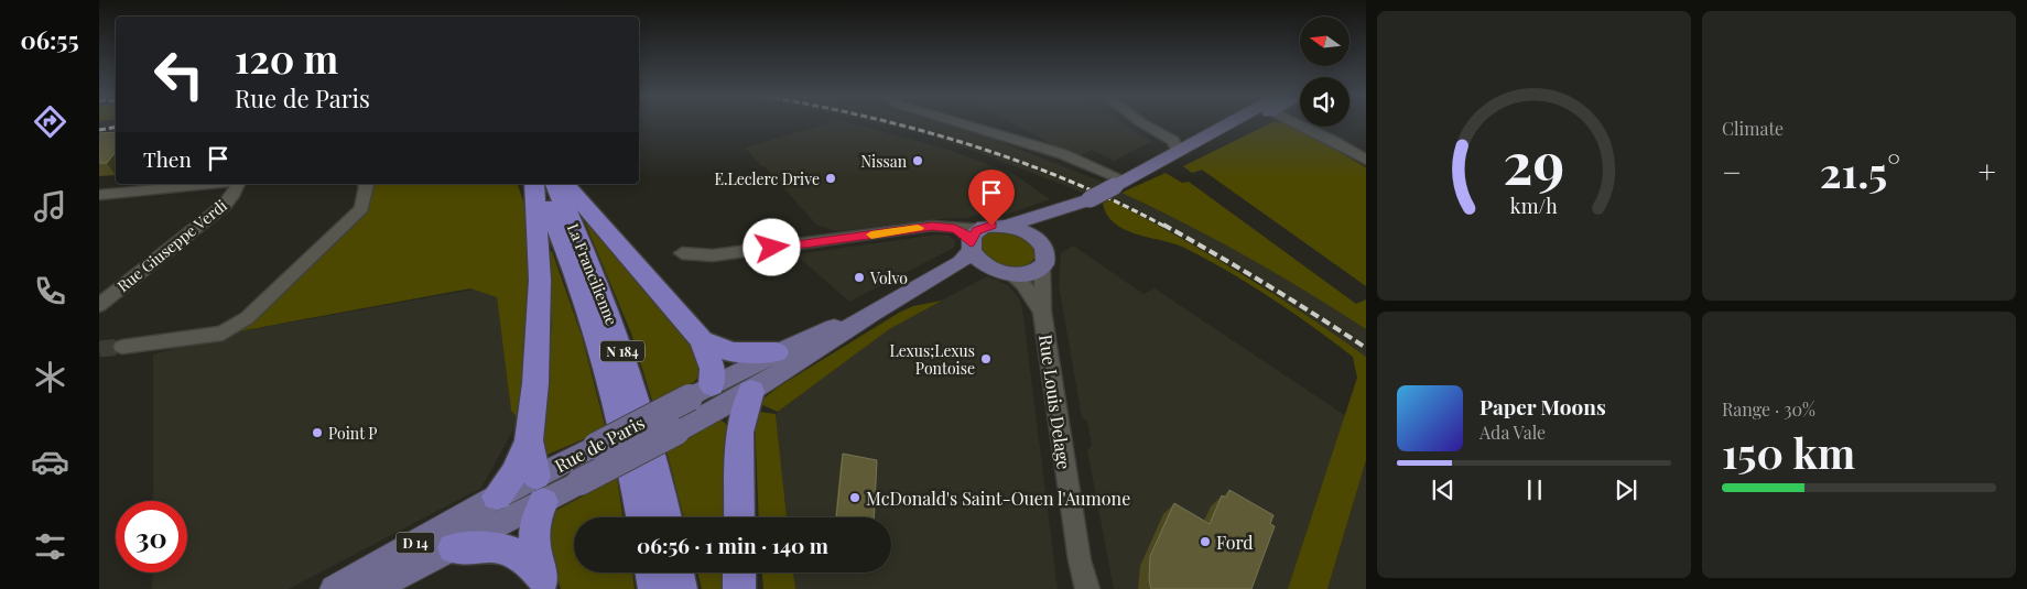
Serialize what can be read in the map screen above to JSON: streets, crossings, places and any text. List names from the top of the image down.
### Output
{
  "streets": {
    "highway": ["La Francilienne", "N 184"],
    "main road": ["Rue de Paris", "D 14"],
    "street": ["Rue Giuseppe Verdi", "Rue Louis Delage"]
  },
  "crossings": [
    ["Rue Louis Delage", "Rue de Paris"]
  ],
  "places": [
    "Nissan",
    "E.Leclerc Drive",
    "Volvo",
    "Lexus;Lexus Pontoise",
    "Point P",
    "McDonald's Saint-Ouen l'Aumone",
    "Ford"
  ],
  "north": "left",
  "page": {
    "tabs": "06:55",
    "tile": [
      "Climate",
      ["Range · 30%", "150 km"]
    ],
    "turn": ["120 m", "Rue de Paris"],
    "then": "Then",
    "heat": ["−", "21.5°", "+"],
    "song": ["Paper Moons", "Ada Vale"],
    "limit": "30",
    "trip": "06:56 · 1 min · 140 m",
    "gauge": ["29", "km/h"]
  }
}
